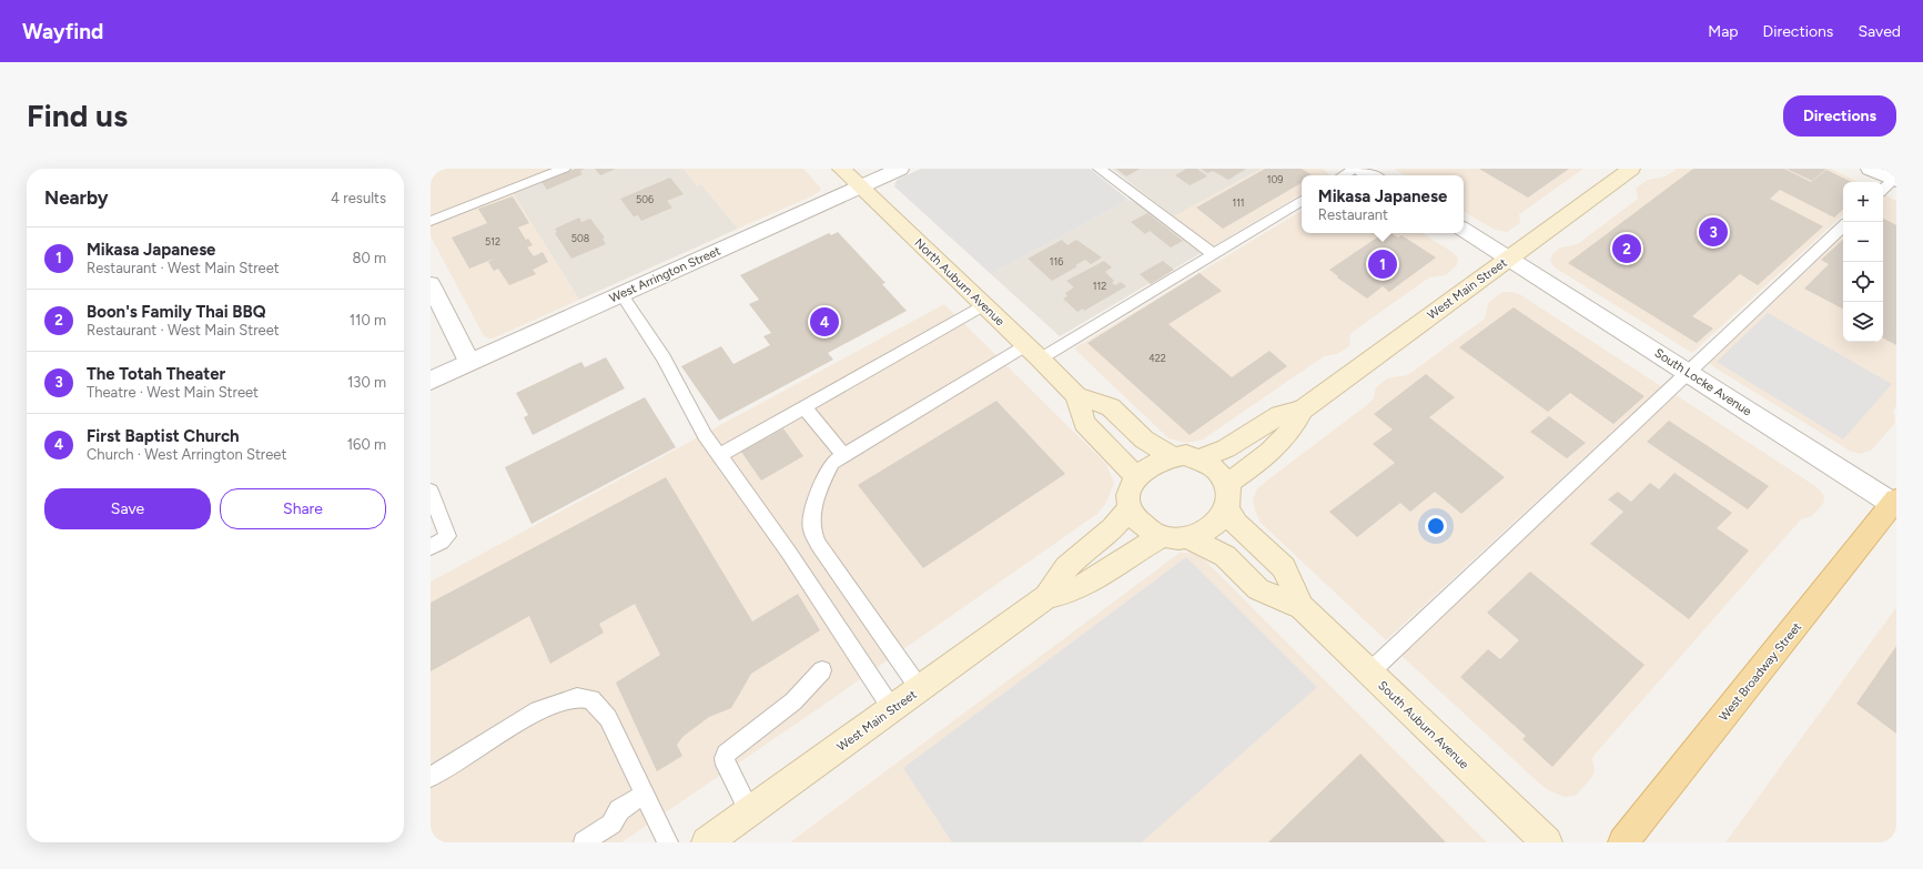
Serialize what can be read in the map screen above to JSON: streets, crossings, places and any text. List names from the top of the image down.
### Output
{
  "streets": {
    "main road": [
      "North Auburn Avenue",
      "West Main Street",
      "West Broadway Street",
      "South Auburn Avenue"
    ],
    "street": ["West Arrington Street", "South Locke Avenue"]
  },
  "crossings": [
    ["West Arrington Street", "North Auburn Avenue"],
    ["North Auburn Avenue", "West Main Street"],
    ["North Auburn Avenue", "South Auburn Avenue"],
    ["West Main Street", "South Locke Avenue"],
    ["West Main Street", "South Auburn Avenue"],
    ["South Locke Avenue", "West Broadway Street"]
  ],
  "house_numbers": [
    "109",
    "506",
    "111",
    "508",
    "512",
    "116",
    "112",
    "422"
  ],
  "page": {
    "header": "Wayfind",
    "nav": ["Map", "Directions", "Saved"],
    "buttons": [
      "Directions",
      ["Save", "Share"]
    ],
    "title": "Find us",
    "heading": ["Nearby", "4 results"],
    "popup": ["Mikasa Japanese", "Restaurant"],
    "map_buttons": ["+", "−"],
    "pins": [
      "3",
      "2",
      "1",
      "4"
    ],
    "list": [
      {
        "mark": "1",
        "name": "Mikasa Japanese",
        "note": "Restaurant · West Main Street",
        "value": "80 m"
      },
      {
        "mark": "2",
        "name": "Boon's Family Thai BBQ",
        "note": "Restaurant · West Main Street",
        "value": "110 m"
      },
      {
        "mark": "3",
        "name": "The Totah Theater",
        "note": "Theatre · West Main Street",
        "value": "130 m"
      },
      {
        "mark": "4",
        "name": "First Baptist Church",
        "note": "Church · West Arrington Street",
        "value": "160 m"
      }
    ]
  }
}
